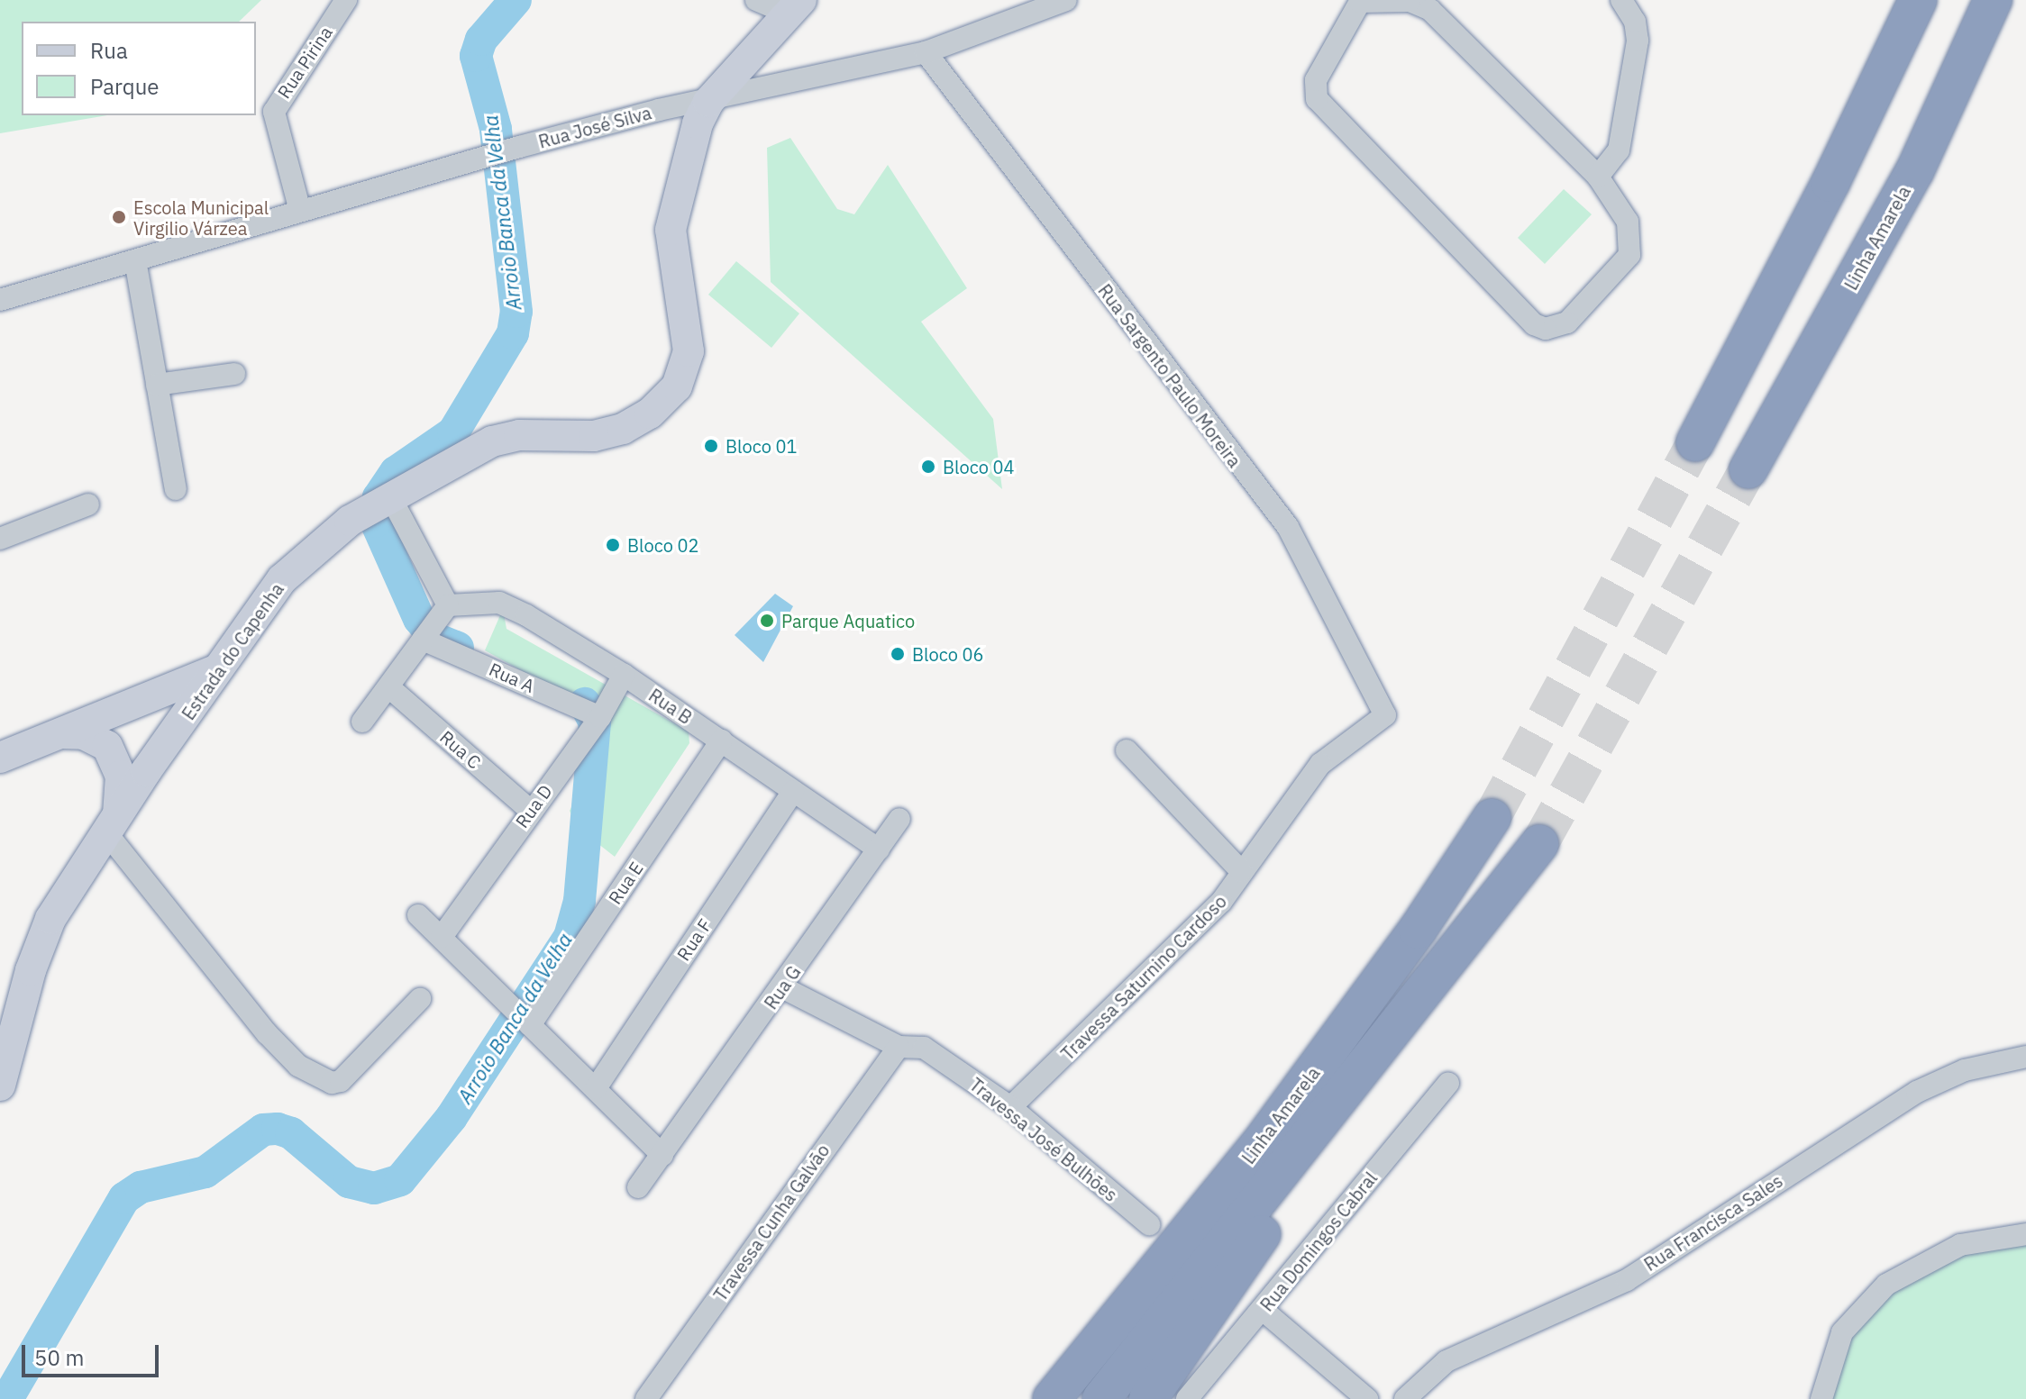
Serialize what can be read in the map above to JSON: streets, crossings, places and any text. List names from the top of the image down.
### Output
{
  "streets": {
    "highway": ["Linha Amarela"],
    "street": [
      "Rua Pirina",
      "Rua José Silva",
      "Rua Sargento Paulo Moreira",
      "Estrada do Capenha",
      "Rua A",
      "Rua B",
      "Rua C",
      "Rua D",
      "Rua E",
      "Rua F",
      "Travessa Saturnino Cardoso",
      "Rua G",
      "Travessa José Bulhões",
      "Travessa Cunha Galvão",
      "Rua Francisca Sales",
      "Rua Domingos Cabral"
    ]
  },
  "crossings": [
    ["Rua Pirina", "Rua José Silva"],
    ["Rua José Silva", "Rua Sargento Paulo Moreira"],
    ["Rua José Silva", "Estrada do Capenha"],
    ["Rua Sargento Paulo Moreira", "Travessa Saturnino Cardoso"],
    ["Rua A", "Rua B"],
    ["Rua A", "Rua D"],
    ["Rua B", "Rua D"],
    ["Rua B", "Rua E"],
    ["Rua B", "Rua F"],
    ["Rua B", "Rua G"],
    ["Rua C", "Rua D"],
    ["Travessa Saturnino Cardoso", "Travessa José Bulhões"],
    ["Rua G", "Travessa José Bulhões"],
    ["Travessa José Bulhões", "Travessa Cunha Galvão"]
  ],
  "water": ["Arroio Banca da Velha"],
  "places": [
    "Escola Municipal Virgilio Várzea",
    "Bloco 01",
    "Bloco 04",
    "Bloco 02",
    "Parque Aquatico",
    "Bloco 06"
  ],
  "legend": ["Rua", "Parque"],
  "scale_bar": "50 m"
}
